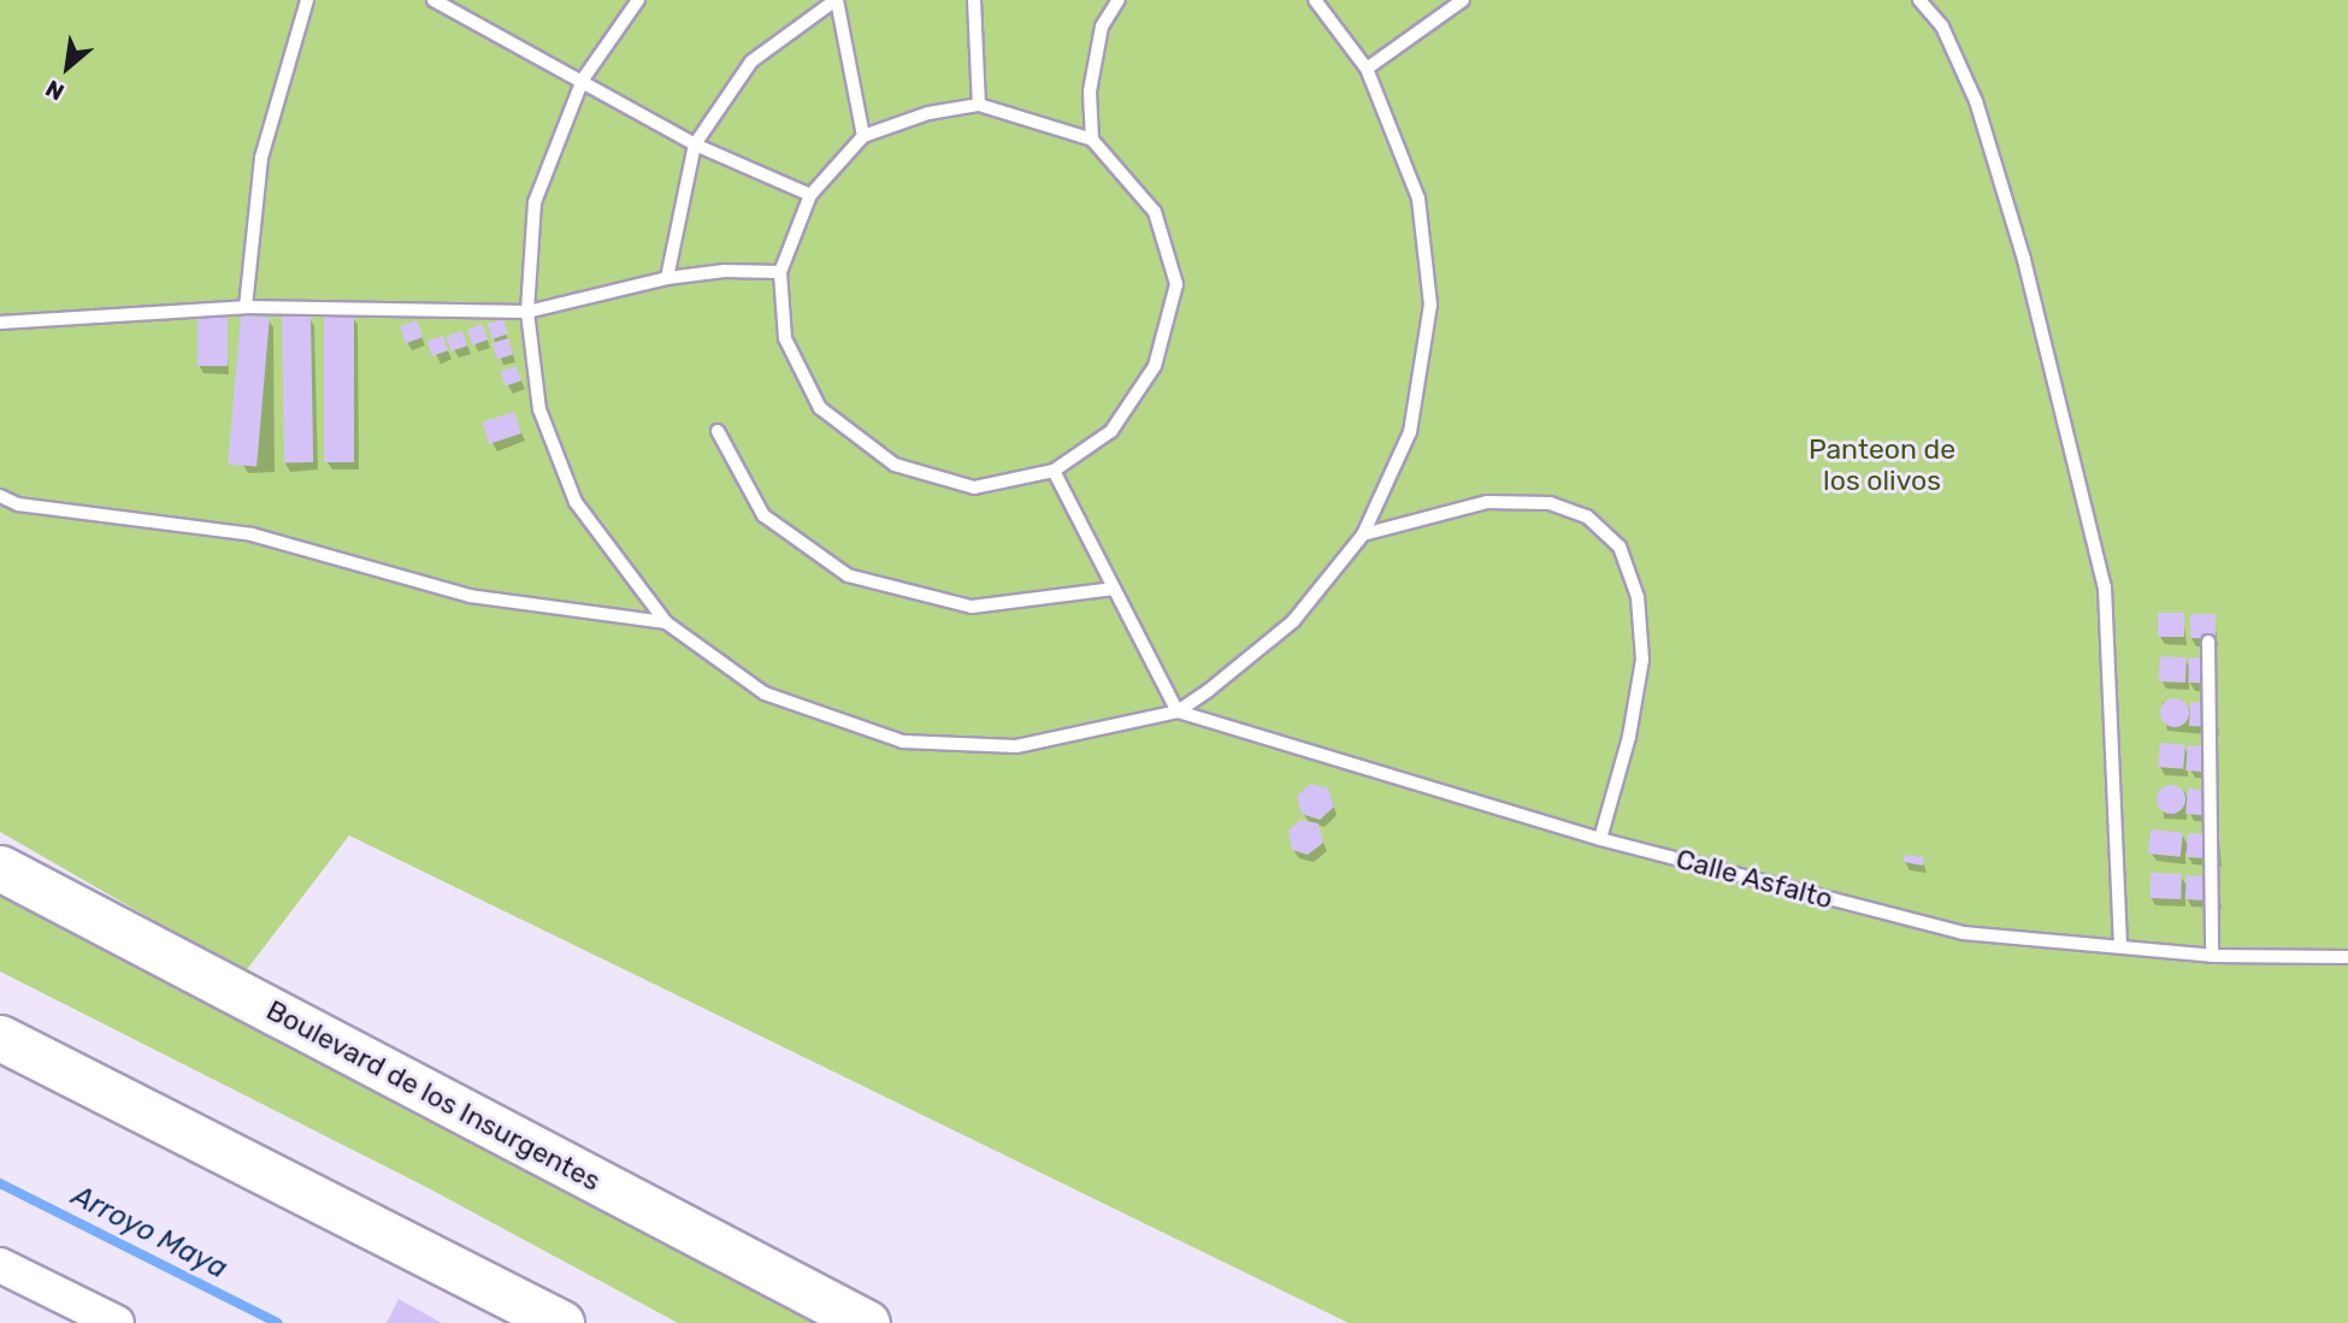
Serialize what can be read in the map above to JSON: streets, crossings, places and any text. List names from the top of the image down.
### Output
{
  "streets": {
    "highway": ["Boulevard de los Insurgentes"],
    "lane": ["Calle Asfalto"]
  },
  "water": ["Arroyo Maya"],
  "parks": ["Panteon de los olivos"],
  "north": "bottom left"
}
